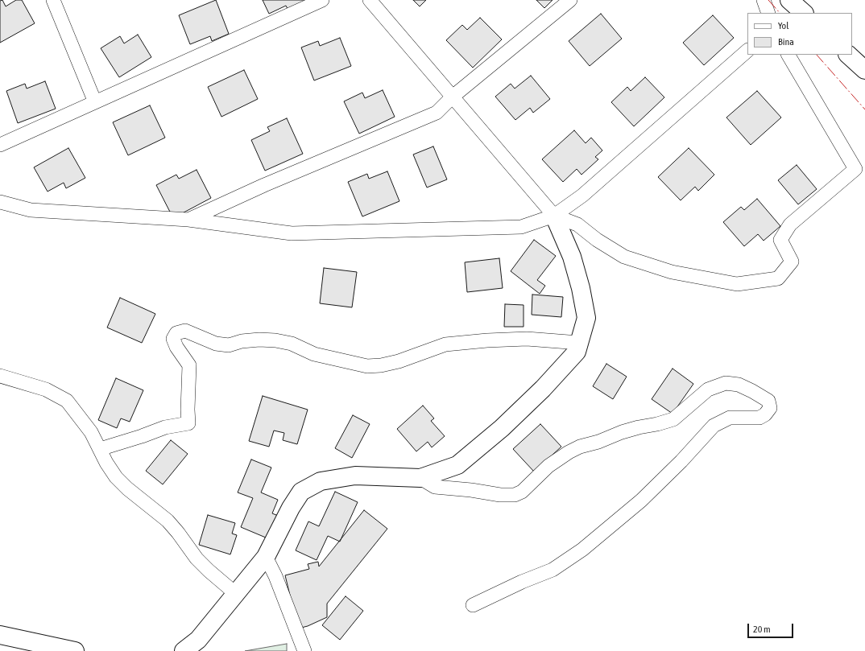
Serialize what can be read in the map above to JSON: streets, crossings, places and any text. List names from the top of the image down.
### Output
{
  "legend": ["Yol", "Bina"],
  "scale_bar": "20 m"
}
